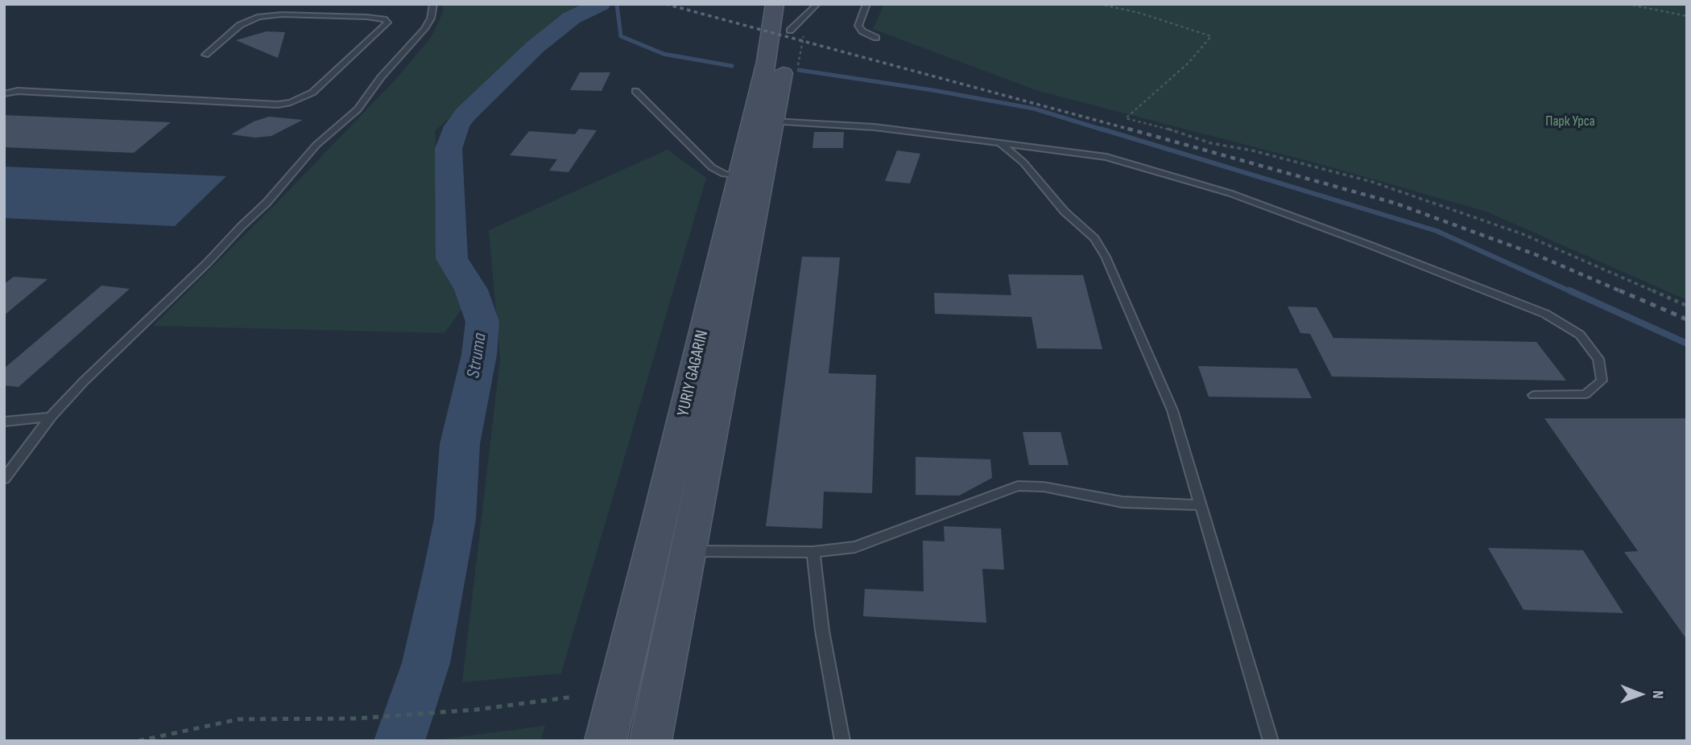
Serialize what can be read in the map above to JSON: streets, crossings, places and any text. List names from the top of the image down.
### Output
{
  "streets": {
    "street": ["YURIY GAGARIN"]
  },
  "water": ["Struma"],
  "parks": ["Парк Урса"],
  "north": "right"
}
